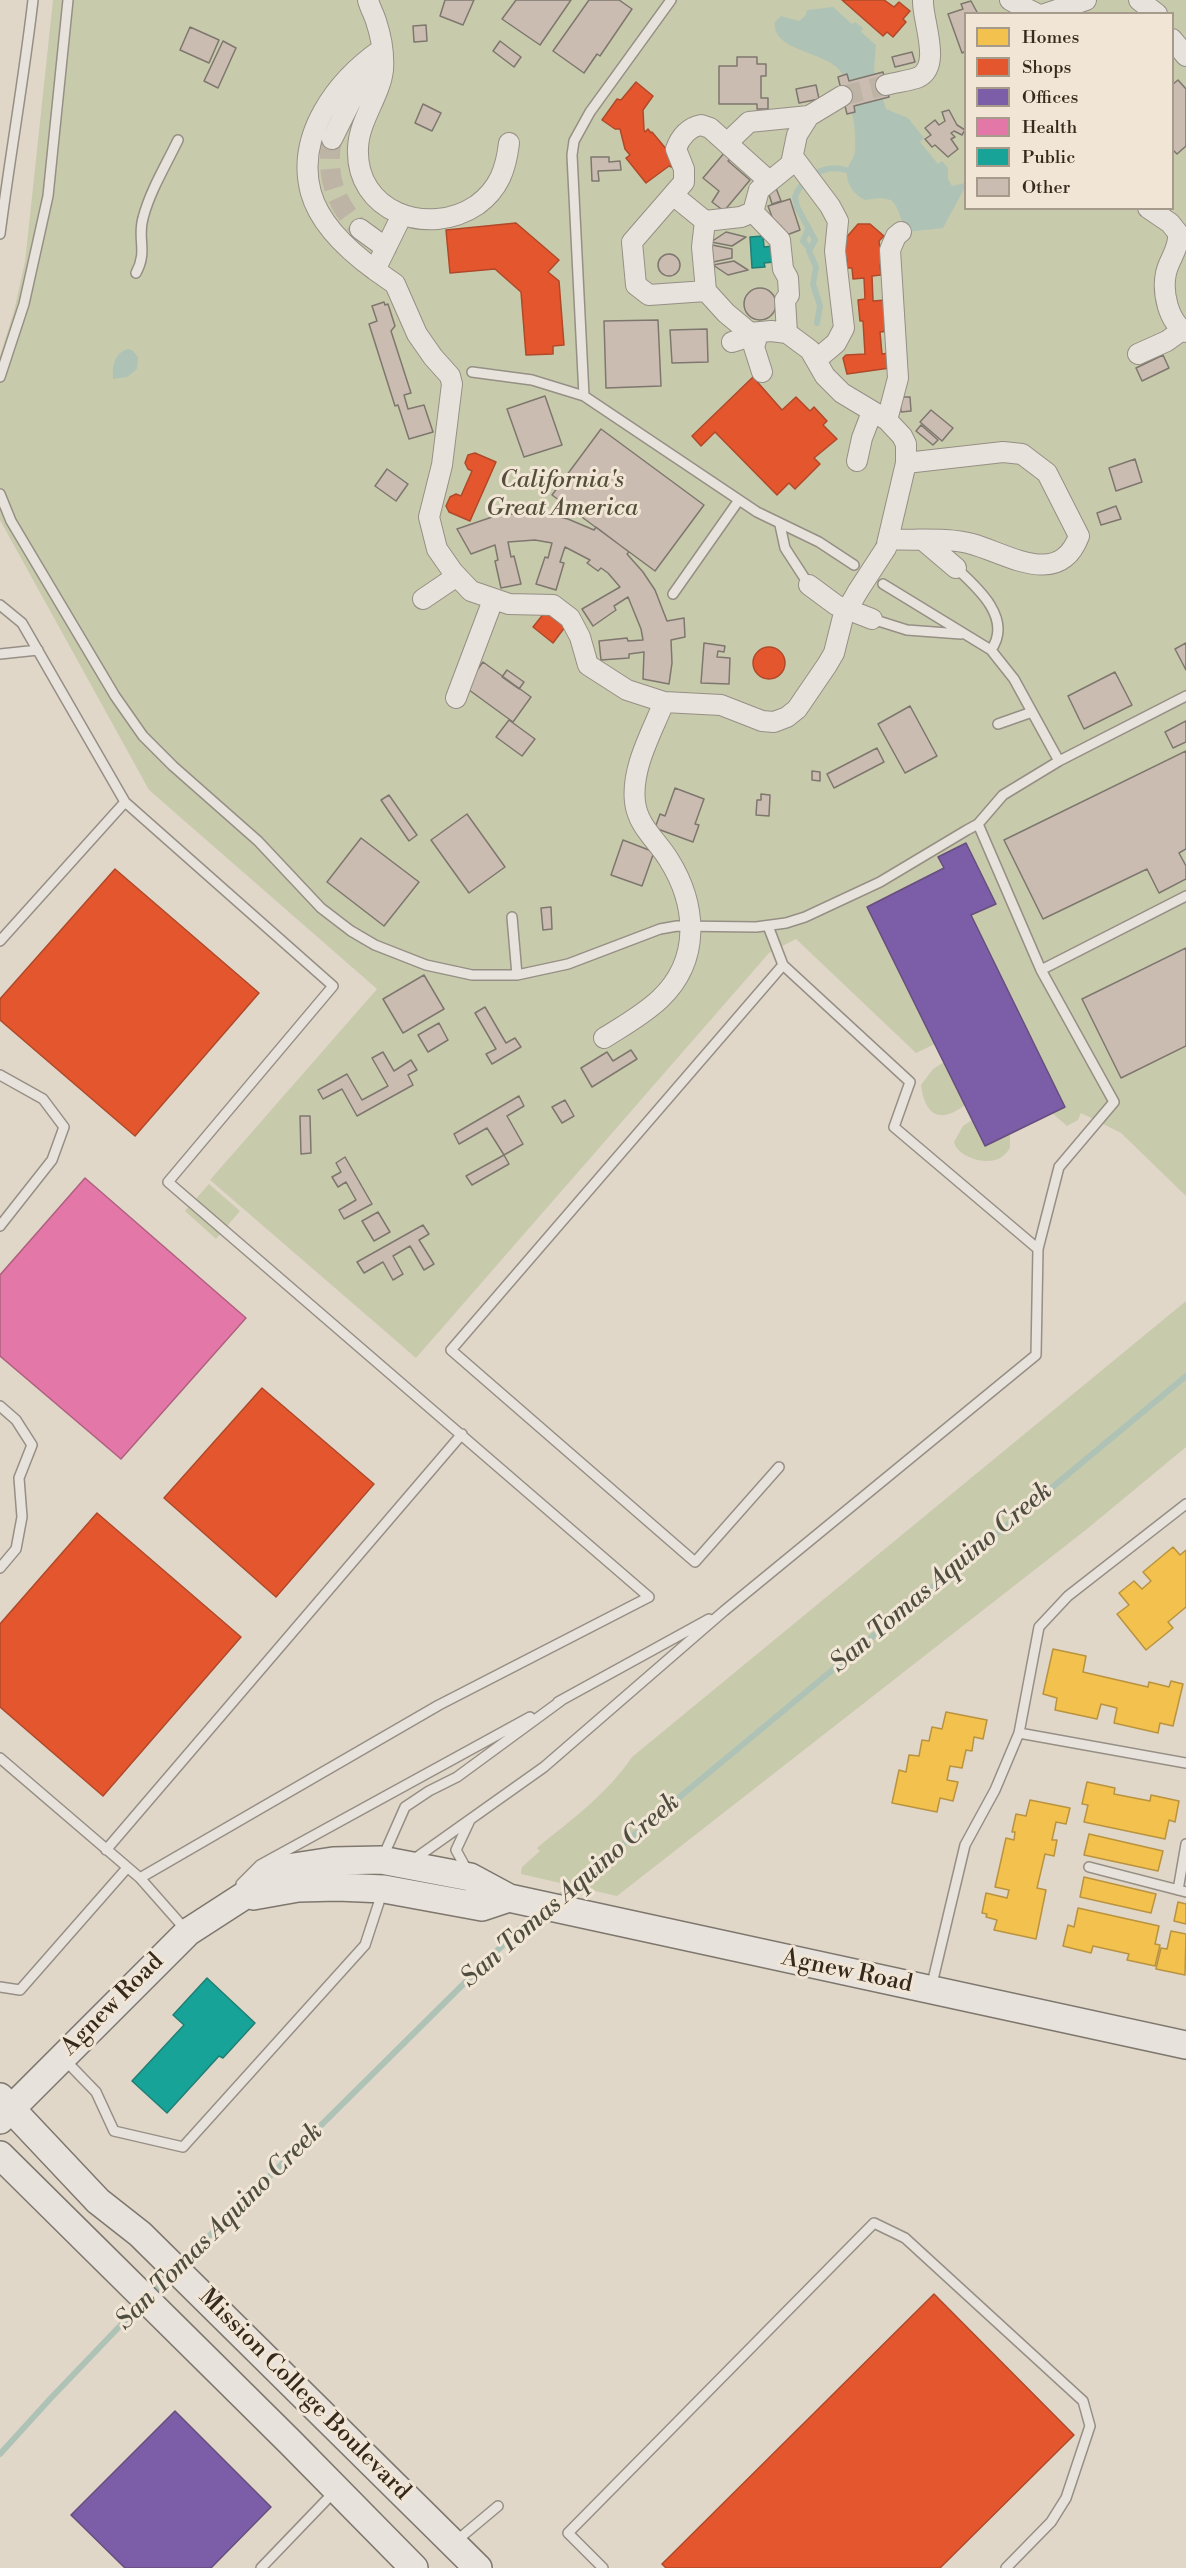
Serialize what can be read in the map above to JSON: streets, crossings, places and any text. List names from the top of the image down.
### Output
{
  "streets": {
    "street": ["Agnew Road", "Mission College Boulevard"]
  },
  "crossings": [
    ["Agnew Road", "Mission College Boulevard"]
  ],
  "water": ["San Tomas Aquino Creek"],
  "parks": ["California's Great America"],
  "legend": [
    "Homes",
    "Shops",
    "Offices",
    "Health",
    "Public",
    "Other"
  ]
}
